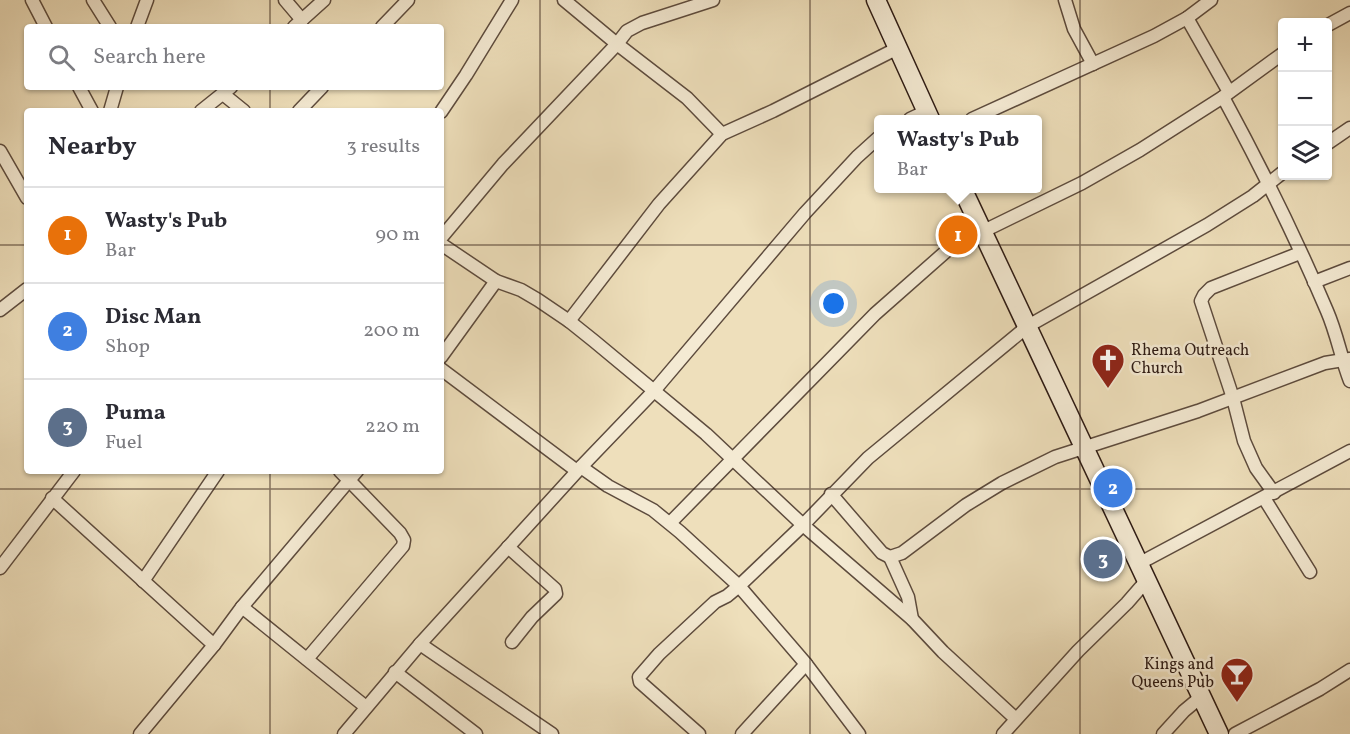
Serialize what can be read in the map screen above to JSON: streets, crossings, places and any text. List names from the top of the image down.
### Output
{
  "places": {
    "church": ["Rhema Outreach Church"],
    "bar": ["Kings and Queens Pub"]
  },
  "page": {
    "map_buttons": ["+", "−"],
    "search": "Search here",
    "heading": ["Nearby", "3 results"],
    "popup": ["Wasty's Pub", "Bar"],
    "list": [
      {
        "mark": "1",
        "name": "Wasty's Pub",
        "note": "Bar",
        "value": "90 m"
      },
      {
        "mark": "2",
        "name": "Disc Man",
        "note": "Shop",
        "value": "200 m"
      },
      {
        "mark": "3",
        "name": "Puma",
        "note": "Fuel",
        "value": "220 m"
      }
    ],
    "pins": ["1", "2", "3"]
  }
}
